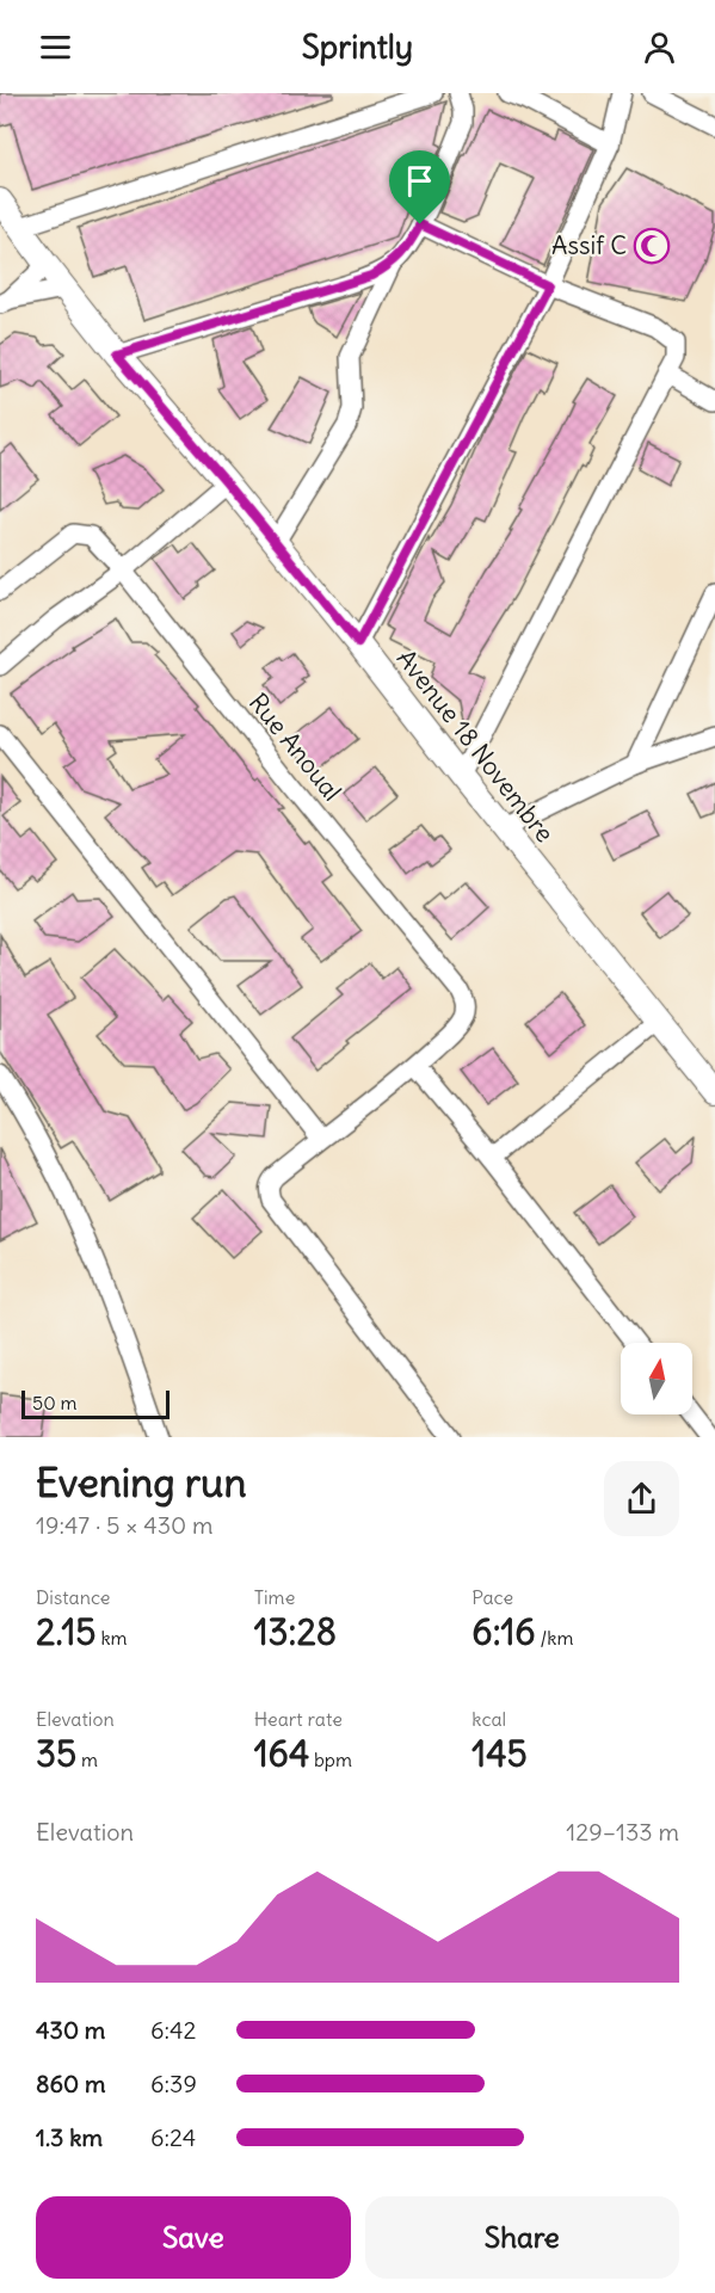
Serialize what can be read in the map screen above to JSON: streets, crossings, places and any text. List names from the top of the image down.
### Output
{
  "streets": {
    "street": ["Avenue 18 Novembre", "Rue Anoual"]
  },
  "places": {
    "mosque": ["Assif C"]
  },
  "scale_bar": "50 m",
  "north": "top",
  "page": {
    "header": "Sprintly",
    "scale": "50 m",
    "heading": ["Evening run", "19:47 · 5 × 430 m"],
    "stats": [
      ["Distance", "2.15 km"],
      ["Time", "13:28"],
      ["Pace", "6:16 /km"],
      ["Elevation", "35 m"],
      ["Heart rate", "164 bpm"],
      ["kcal", "145"]
    ],
    "chart": ["Elevation", "129–133 m"],
    "list": [
      {
        "name": "430 m",
        "note": "6:42"
      },
      {
        "name": "860 m",
        "note": "6:39"
      },
      {
        "name": "1.3 km",
        "note": "6:24"
      }
    ],
    "buttons": ["Save", "Share"]
  }
}
